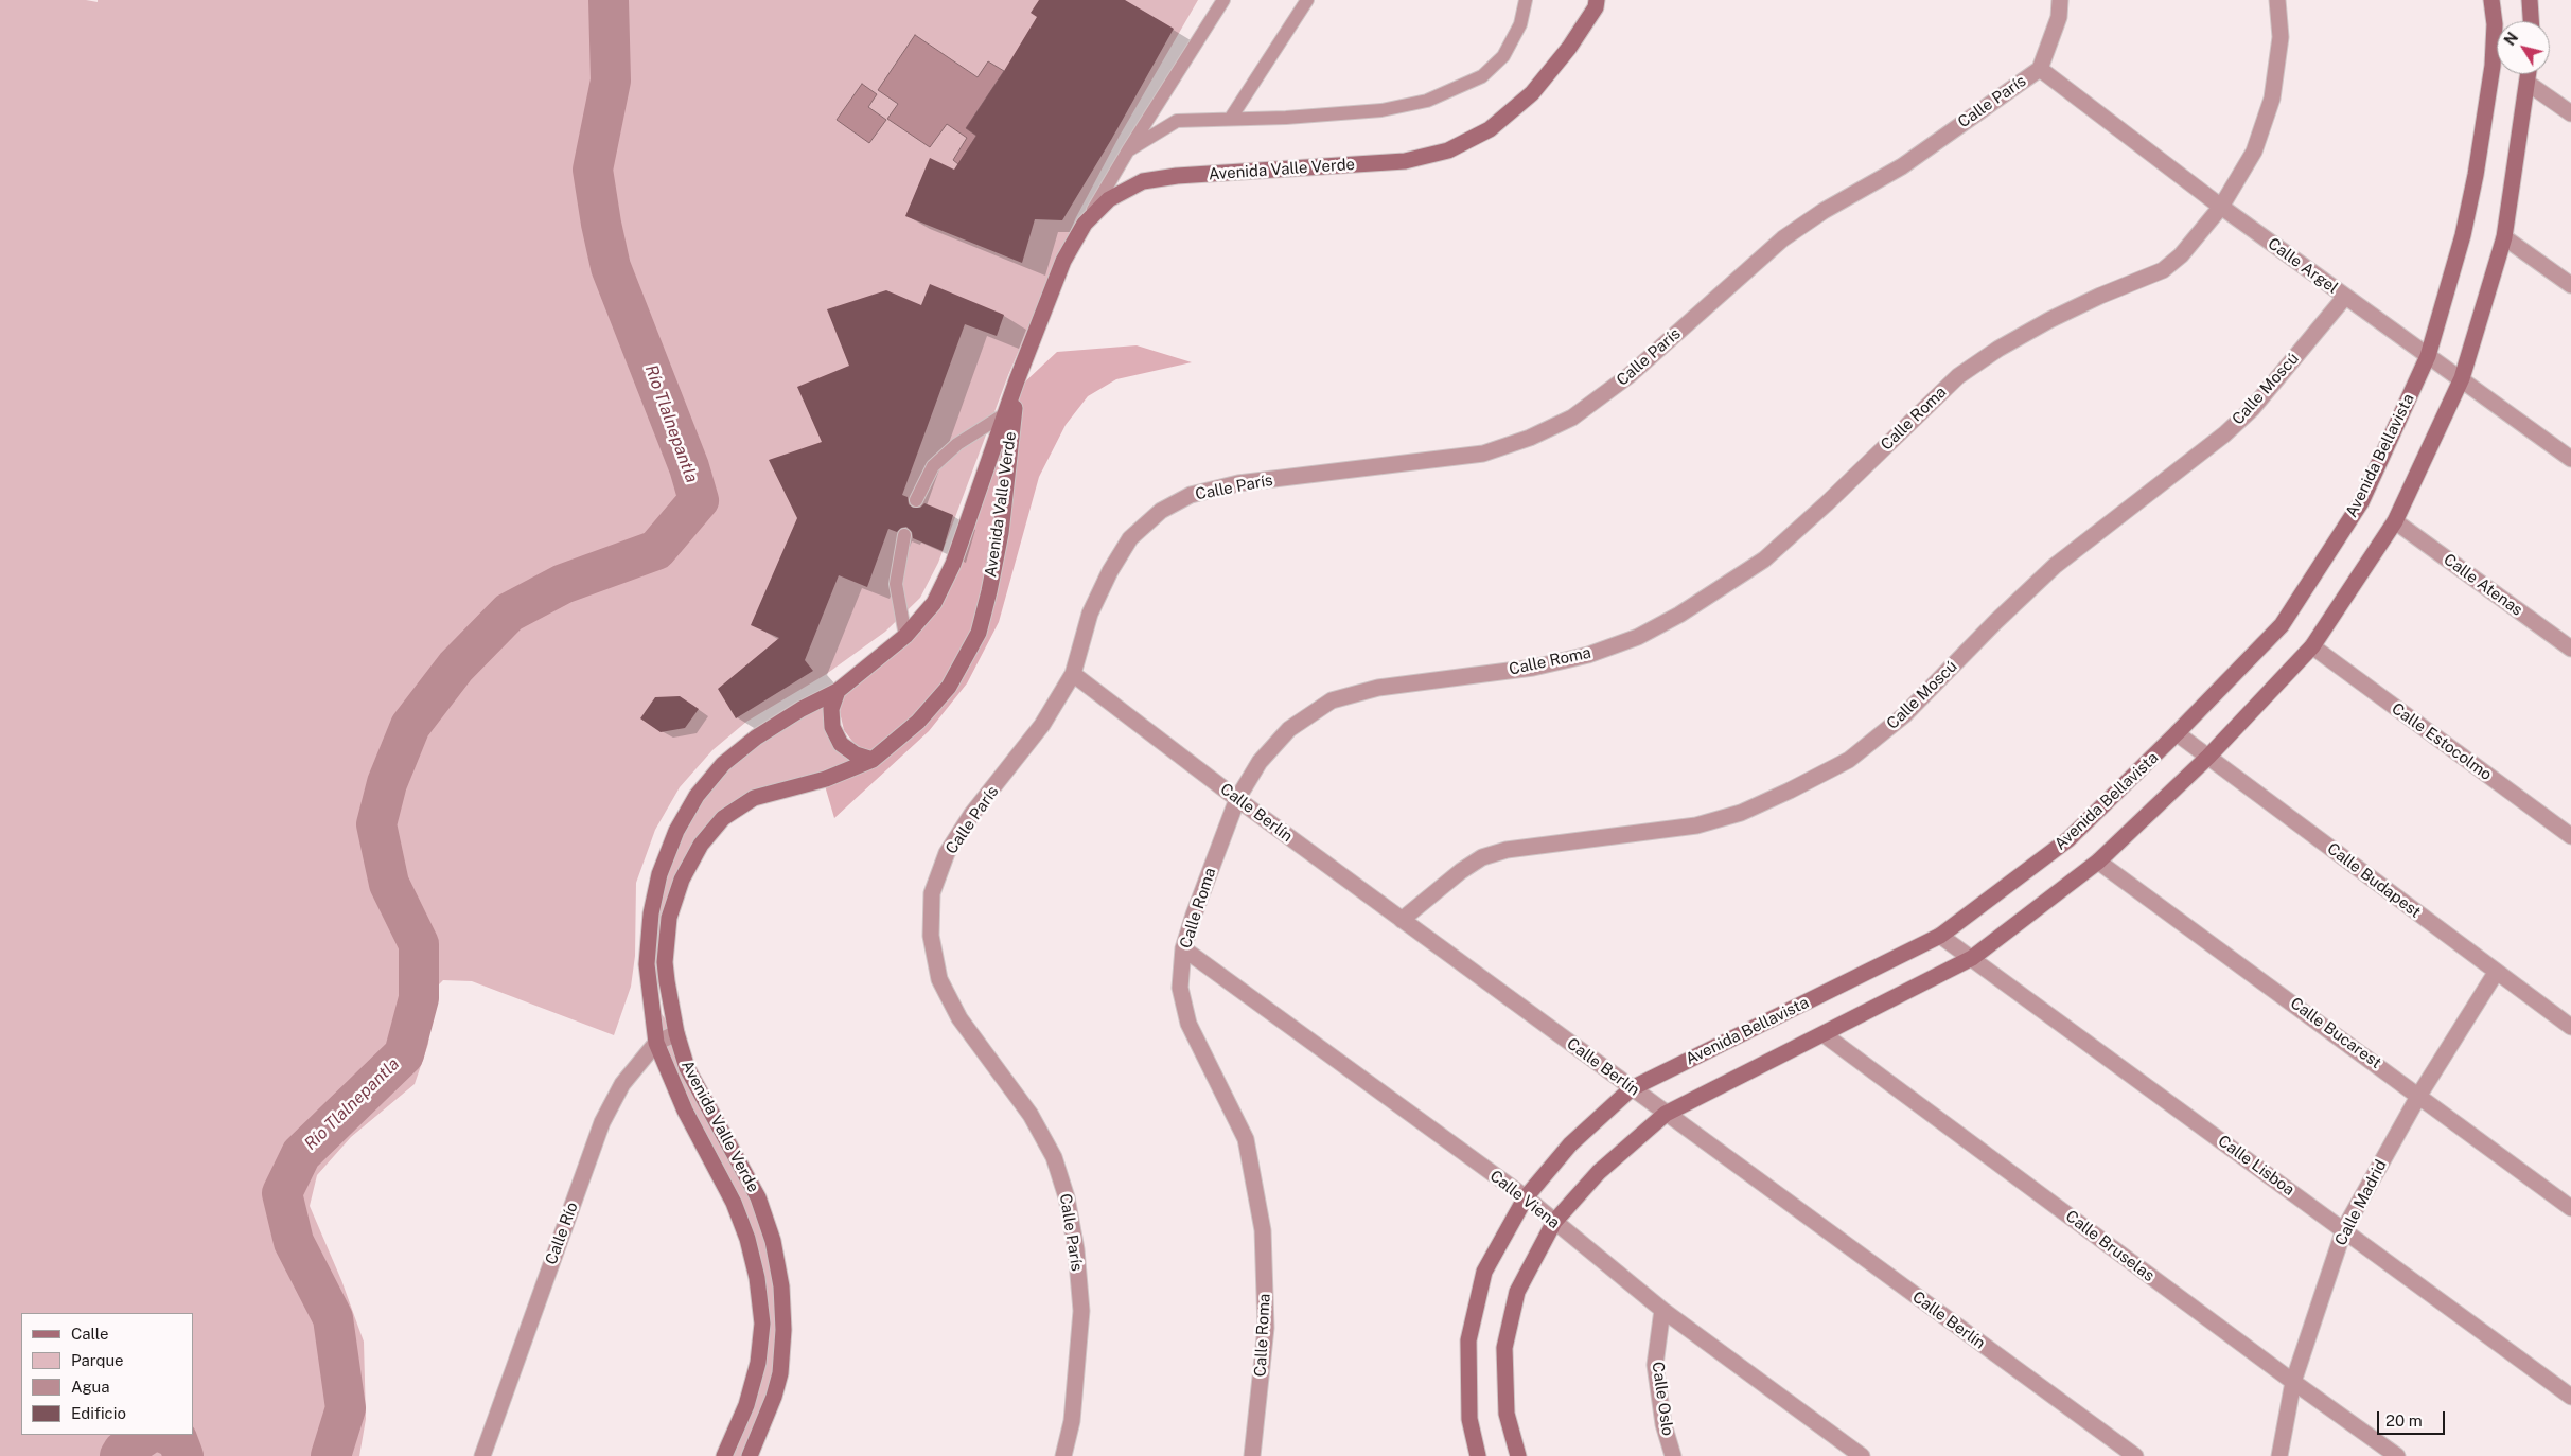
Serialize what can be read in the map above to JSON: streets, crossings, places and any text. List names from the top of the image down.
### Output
{
  "streets": {
    "street": [
      "Calle París",
      "Avenida Valle Verde",
      "Calle Argel",
      "Calle Moscú",
      "Calle Roma",
      "Avenida Bellavista",
      "Calle Atenas",
      "Calle Estocolmo",
      "Calle Berlín",
      "Calle Budapest",
      "Calle Bucarest",
      "Calle Lisboa",
      "Calle Viena",
      "Calle Madrid",
      "Calle Río",
      "Calle Bruselas",
      "Calle Oslo"
    ]
  },
  "crossings": [
    ["Calle París", "Calle Argel"],
    ["Calle París", "Calle Berlín"],
    ["Avenida Valle Verde", "Calle Río"],
    ["Calle Argel", "Calle Moscú"],
    ["Calle Argel", "Calle Roma"],
    ["Calle Argel", "Avenida Bellavista"],
    ["Calle Moscú", "Calle Berlín"],
    ["Calle Roma", "Calle Berlín"],
    ["Calle Roma", "Calle Viena"],
    ["Avenida Bellavista", "Calle Berlín"],
    ["Avenida Bellavista", "Calle Budapest"],
    ["Avenida Bellavista", "Calle Lisboa"],
    ["Avenida Bellavista", "Calle Viena"],
    ["Calle Budapest", "Calle Madrid"],
    ["Calle Bucarest", "Calle Madrid"],
    ["Calle Lisboa", "Calle Madrid"],
    ["Calle Viena", "Calle Oslo"],
    ["Calle Madrid", "Calle Bruselas"]
  ],
  "water": ["Río Tlalnepantla"],
  "legend": [
    "Calle",
    "Parque",
    "Agua",
    "Edificio"
  ],
  "scale_bar": "20 m",
  "north": "top left"
}
